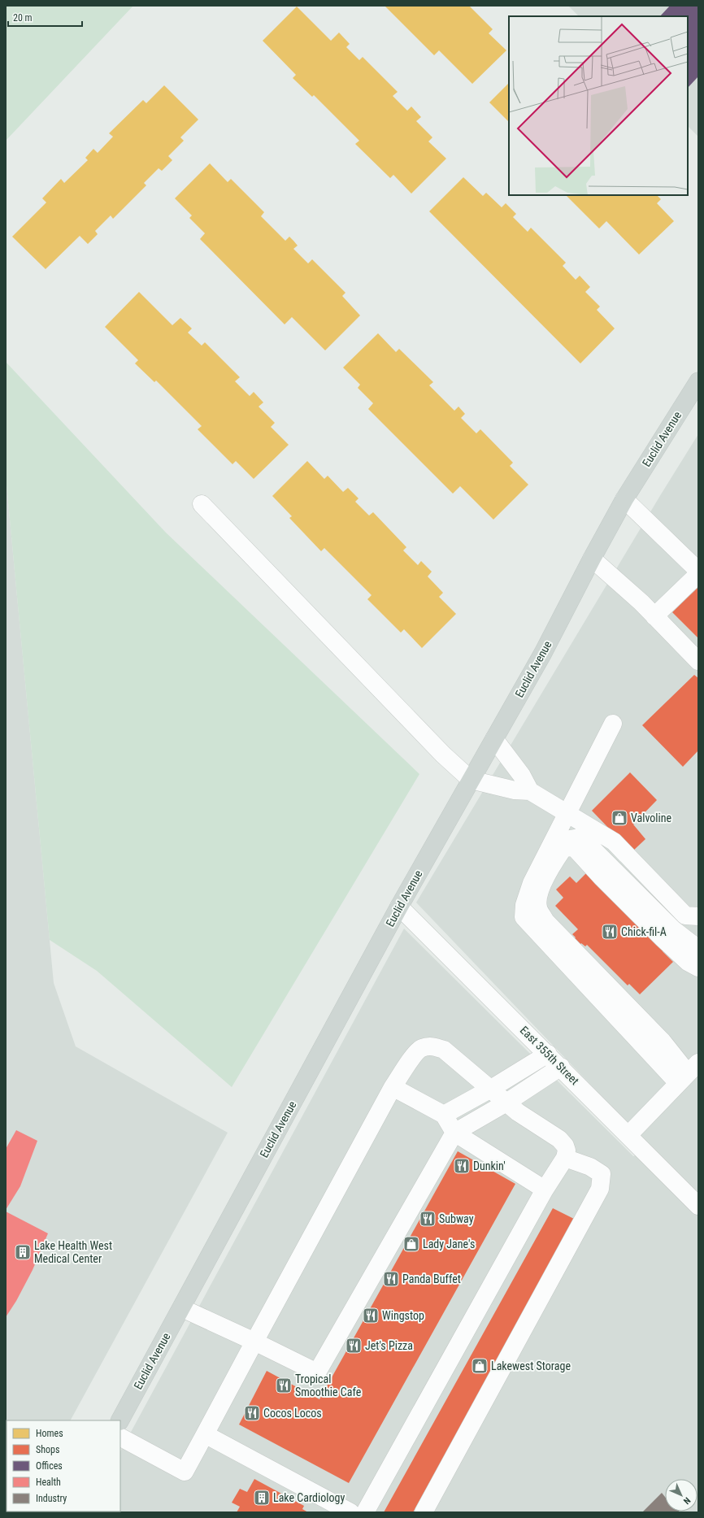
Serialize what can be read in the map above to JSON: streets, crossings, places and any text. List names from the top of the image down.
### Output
{
  "streets": {
    "main road": ["Euclid Avenue"],
    "street": ["East 355th Street"]
  },
  "crossings": [
    ["Euclid Avenue", "East 355th Street"]
  ],
  "places": {
    "shop": ["Valvoline", "Lady Jane's", "Lakewest Storage"],
    "restaurant": [
      "Chick-fil-A",
      "Dunkin'",
      "Subway",
      "Panda Buffet",
      "Wingstop",
      "Jet's Pizza",
      "Tropical Smoothie Cafe",
      "Cocos Locos"
    ],
    "building": ["Lake Health West Medical Center", "Lake Cardiology"]
  },
  "legend": [
    "Homes",
    "Shops",
    "Offices",
    "Health",
    "Industry"
  ],
  "scale_bar": "20 m",
  "north": "bottom right"
}
